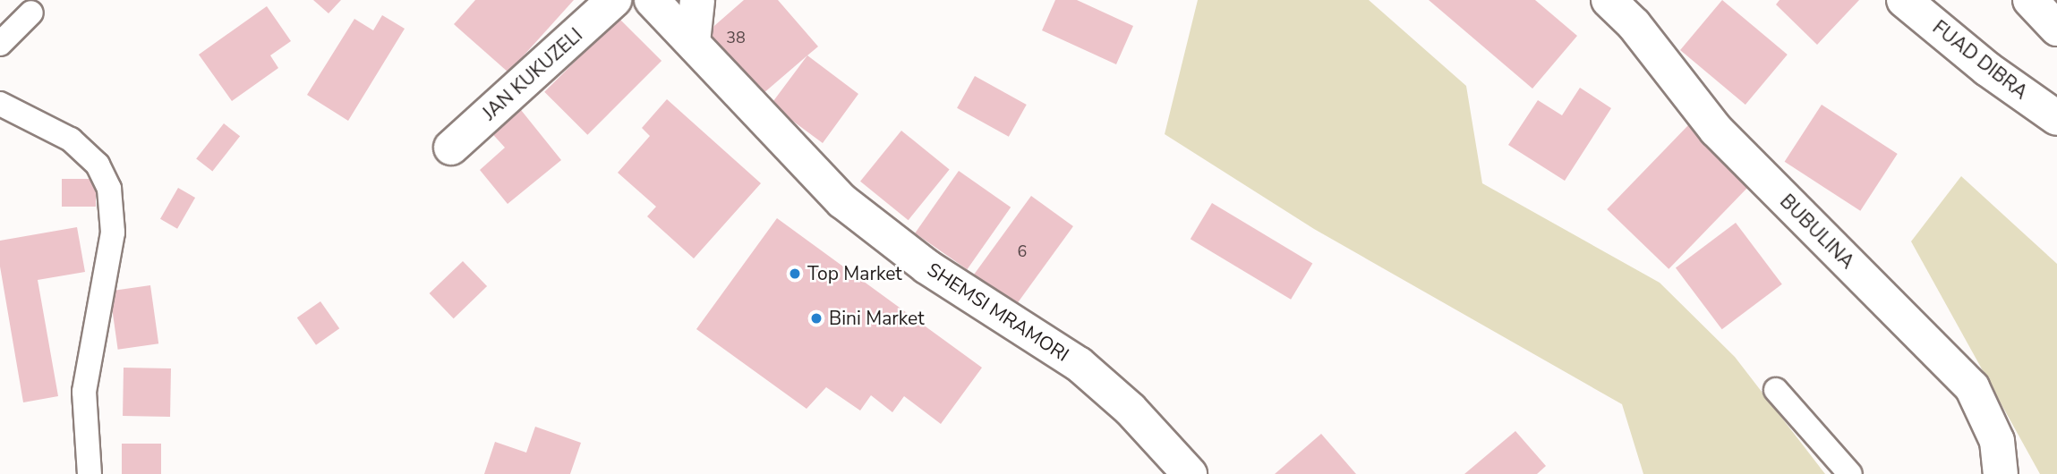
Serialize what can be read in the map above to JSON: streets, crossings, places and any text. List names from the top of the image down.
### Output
{
  "streets": {
    "street": [
      "FUAD DIBRA",
      "JAN KUKUZELI",
      "BUBULINA",
      "SHEMSI MRAMORI"
    ]
  },
  "places": ["Top Market", "Bini Market"],
  "house_numbers": ["38", "6"]
}
